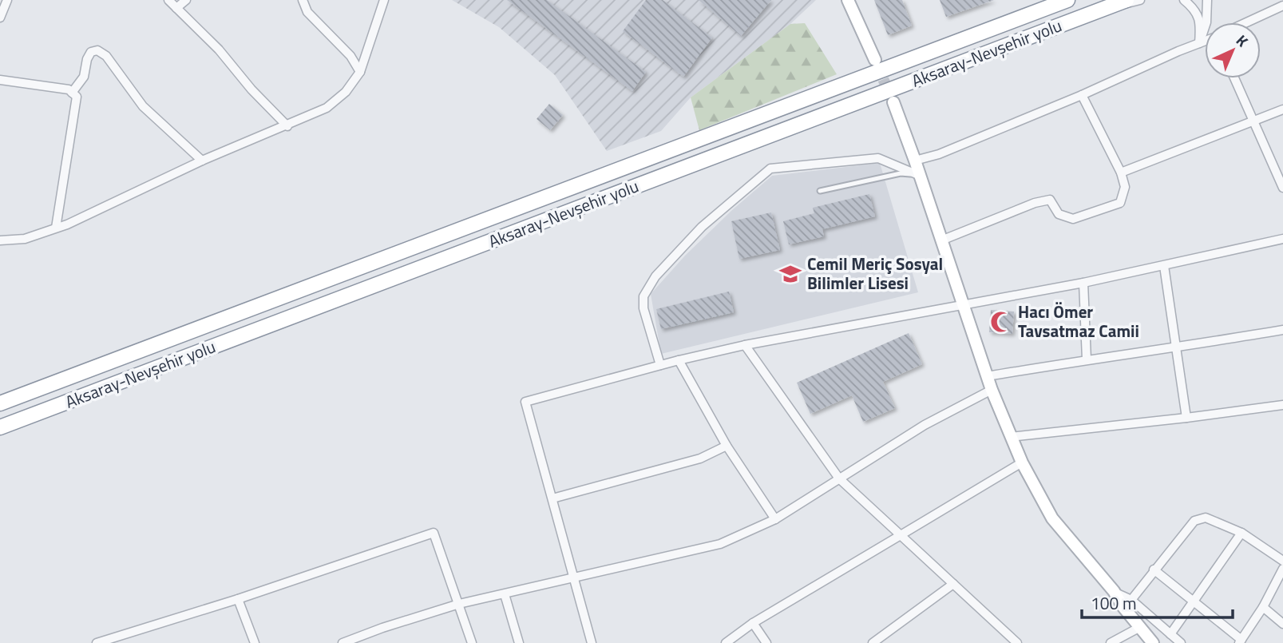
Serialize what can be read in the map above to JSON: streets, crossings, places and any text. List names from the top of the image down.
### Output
{
  "streets": {
    "highway": ["Aksaray-Nevşehir yolu"]
  },
  "places": {
    "school or university": ["Cemil Meriç Sosyal Bilimler Lisesi"],
    "mosque": ["Hacı Ömer Tavsatmaz Camii"]
  },
  "scale_bar": "100 m",
  "north": "top right"
}
